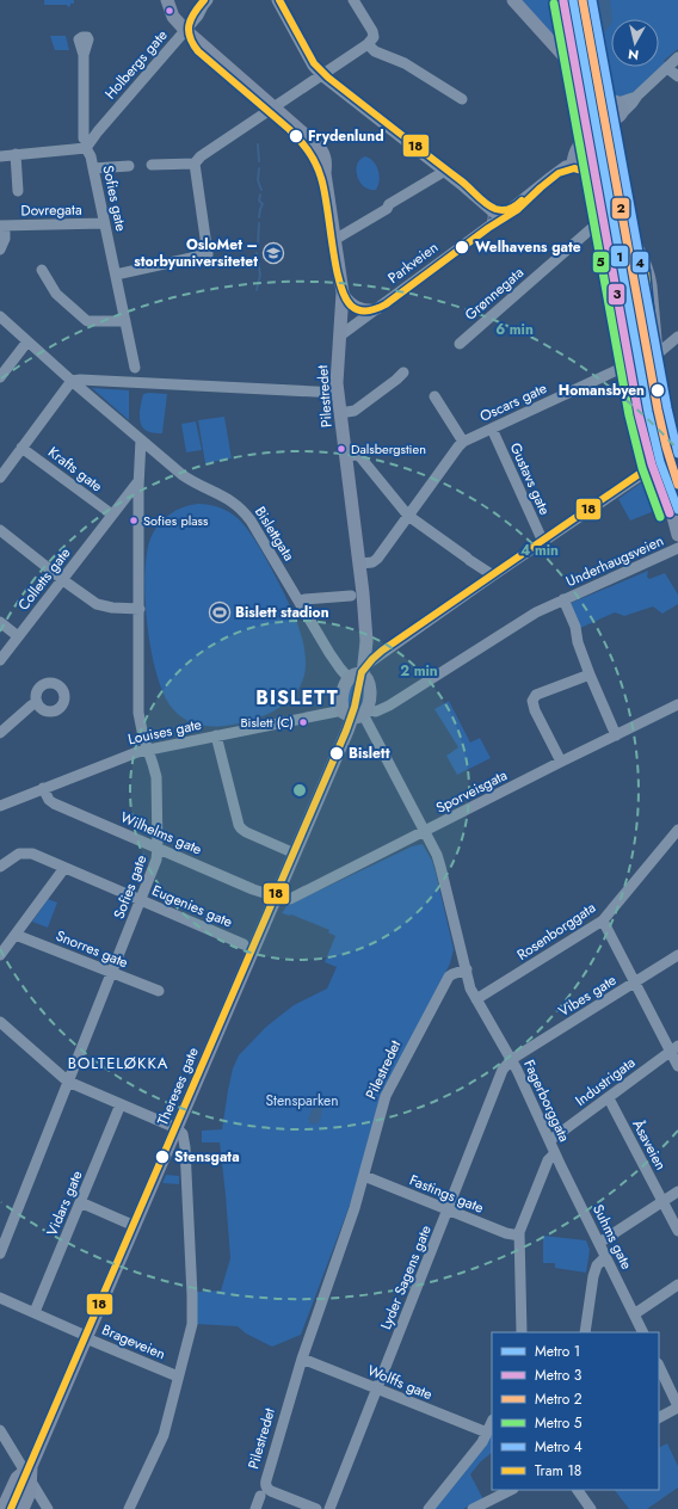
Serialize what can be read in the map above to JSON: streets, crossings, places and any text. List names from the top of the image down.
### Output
{
  "streets": {
    "main road": ["Parkveien", "Pilestredet", "Thereses gate"],
    "street": [
      "Holbergs gate",
      "Sofies gate",
      "Dovregata",
      "Grønnegata",
      "Oscars gate",
      "Krafts gate",
      "Gustavs gate",
      "Bislettgata",
      "Underhaugsveien",
      "Colletts gate",
      "Louises gate",
      "Sporveisgata",
      "Wilhelms gate",
      "Eugenies gate",
      "Rosenborggata",
      "Snorres gate",
      "Vibes gate",
      "Industrigata",
      "Fagerborggata",
      "Åsaveien",
      "Fastings gate",
      "Vidars gate",
      "Suhms gate",
      "Lyder Sagens gate",
      "Brageveien",
      "Wolffs gate"
    ]
  },
  "crossings": [
    ["Holbergs gate", "Sofies gate"],
    ["Holbergs gate", "Pilestredet"],
    ["Sofies gate", "Dovregata"],
    ["Sofies gate", "Louises gate"],
    ["Sofies gate", "Wilhelms gate"],
    ["Sofies gate", "Eugenies gate"],
    ["Sofies gate", "Snorres gate"],
    ["Parkveien", "Pilestredet"],
    ["Pilestredet", "Oscars gate"],
    ["Pilestredet", "Fagerborggata"],
    ["Pilestredet", "Fastings gate"],
    ["Pilestredet", "Wolffs gate"],
    ["Oscars gate", "Gustavs gate"],
    ["Krafts gate", "Colletts gate"],
    ["Underhaugsveien", "Louises gate"],
    ["Underhaugsveien", "Sporveisgata"],
    ["Underhaugsveien", "Thereses gate"],
    ["Louises gate", "Wilhelms gate"],
    ["Louises gate", "Thereses gate"],
    ["Sporveisgata", "Wilhelms gate"],
    ["Sporveisgata", "Thereses gate"],
    ["Wilhelms gate", "Thereses gate"],
    ["Rosenborggata", "Fagerborggata"],
    ["Vibes gate", "Fagerborggata"],
    ["Vibes gate", "Lyder Sagens gate"],
    ["Industrigata", "Fagerborggata"],
    ["Industrigata", "Åsaveien"],
    ["Thereses gate", "Brageveien"],
    ["Fagerborggata", "Fastings gate"],
    ["Fagerborggata", "Suhms gate"],
    ["Fagerborggata", "Lyder Sagens gate"],
    ["Fastings gate", "Lyder Sagens gate"],
    ["Vidars gate", "Brageveien"],
    ["Lyder Sagens gate", "Wolffs gate"]
  ],
  "districts": ["BISLETT", "BOLTELØKKA"],
  "parks": ["Stensparken"],
  "places": {
    "other": [
      "Frydenlund",
      "Welhavens gate",
      "Homansbyen",
      "Dalsbergstien",
      "Sofies plass",
      "Bislett (C)",
      "Bislett",
      "Stensgata"
    ],
    "school or university": ["OsloMet – storbyuniversitetet"],
    "sports": ["Bislett stadion"]
  },
  "lines": [
    "metro line 1",
    "metro line 2",
    "metro line 4",
    "tram line 18",
    "metro line 3",
    "metro line 5"
  ],
  "legend": [
    "Metro 1",
    "Metro 3",
    "Metro 2",
    "Metro 5",
    "Metro 4",
    "Tram 18"
  ],
  "north": "bottom",
  "rings": ["6 min", "4 min", "2 min"]
}
